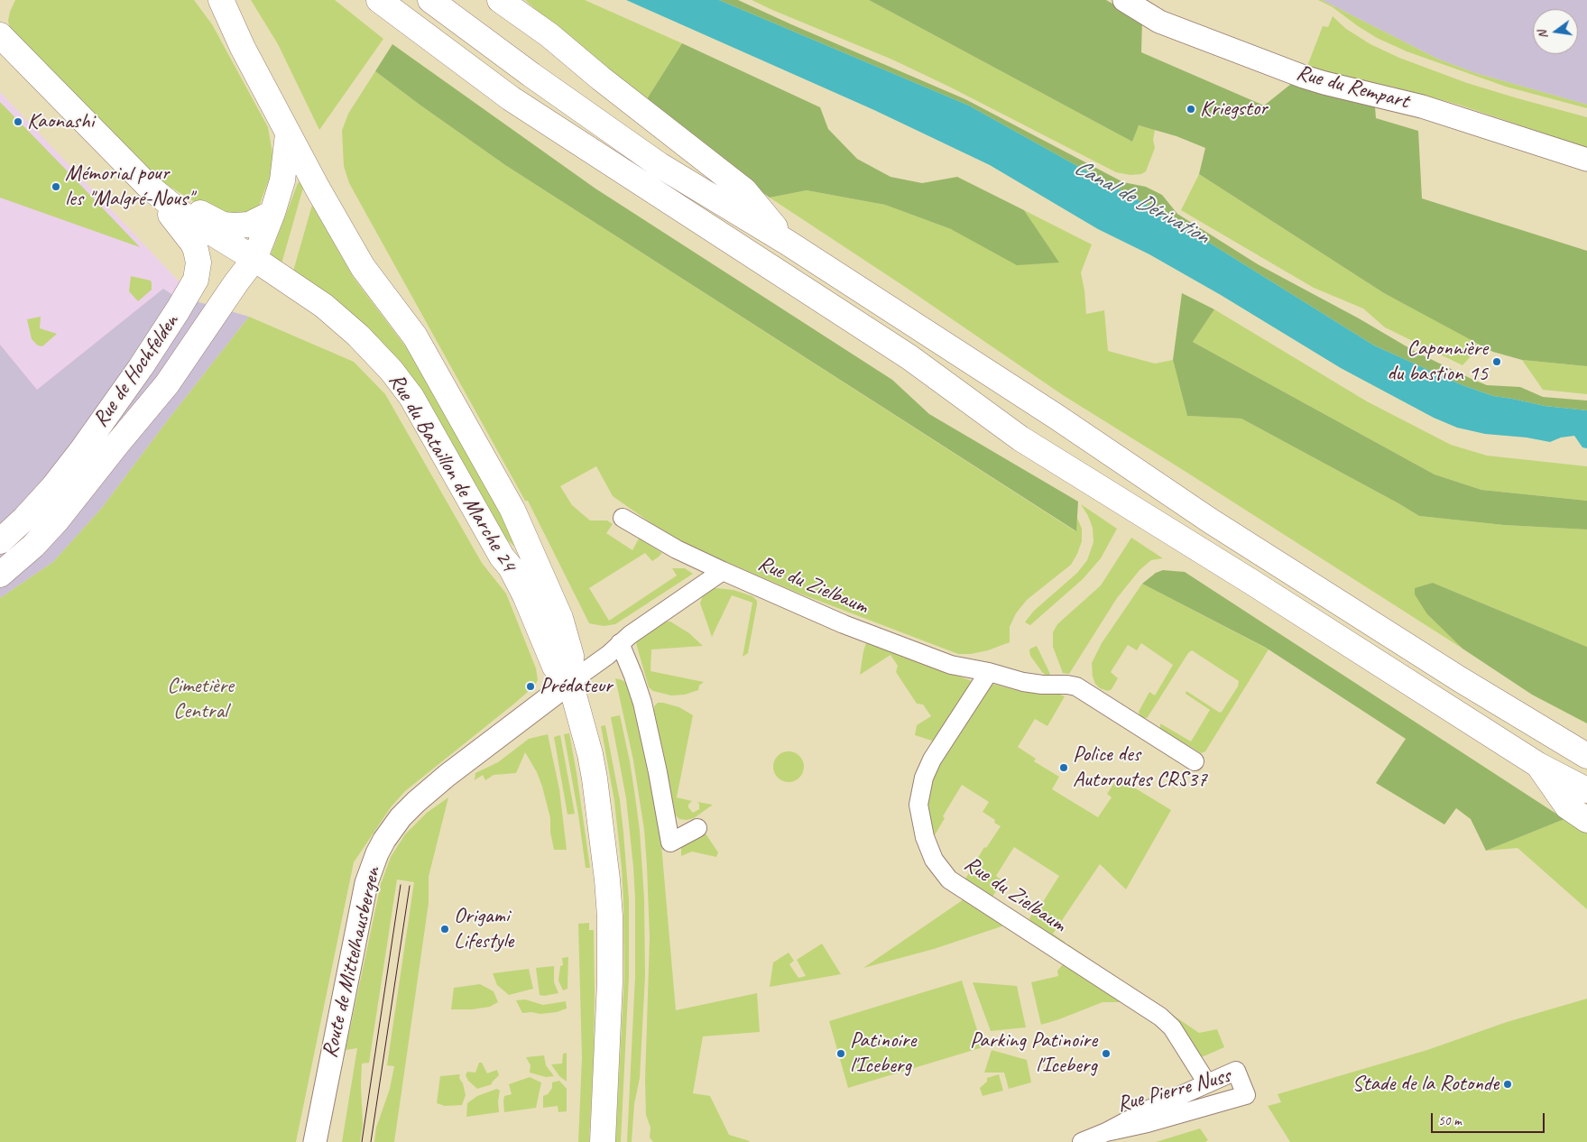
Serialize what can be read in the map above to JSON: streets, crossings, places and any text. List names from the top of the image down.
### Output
{
  "streets": {
    "main road": ["Rue de Hochfelden", "Rue du Bataillon de Marche 24"],
    "street": [
      "Rue du Rempart",
      "Rue du Zielbaum",
      "Route de Mittelhausbergen",
      "Rue Pierre Nuss"
    ]
  },
  "crossings": [
    ["Rue de Hochfelden", "Rue du Bataillon de Marche 24"],
    ["Rue du Bataillon de Marche 24", "Rue du Zielbaum"],
    ["Rue du Bataillon de Marche 24", "Route de Mittelhausbergen"],
    ["Rue du Zielbaum", "Route de Mittelhausbergen"],
    ["Rue du Zielbaum", "Rue Pierre Nuss"]
  ],
  "water": ["Canal de Dérivation"],
  "parks": ["Cimetière Central"],
  "places": [
    "Kriegstor",
    "Kaonashi",
    "Mémorial pour les \"Malgré-Nous\"",
    "Caponnière du bastion 15",
    "Prédateur",
    "Police des Autoroutes CRS37",
    "Origami Lifestyle",
    "Patinoire l'Iceberg",
    "Parking Patinoire l'Iceberg",
    "Stade de la Rotonde"
  ],
  "scale_bar": "50 m",
  "north": "left"
}
